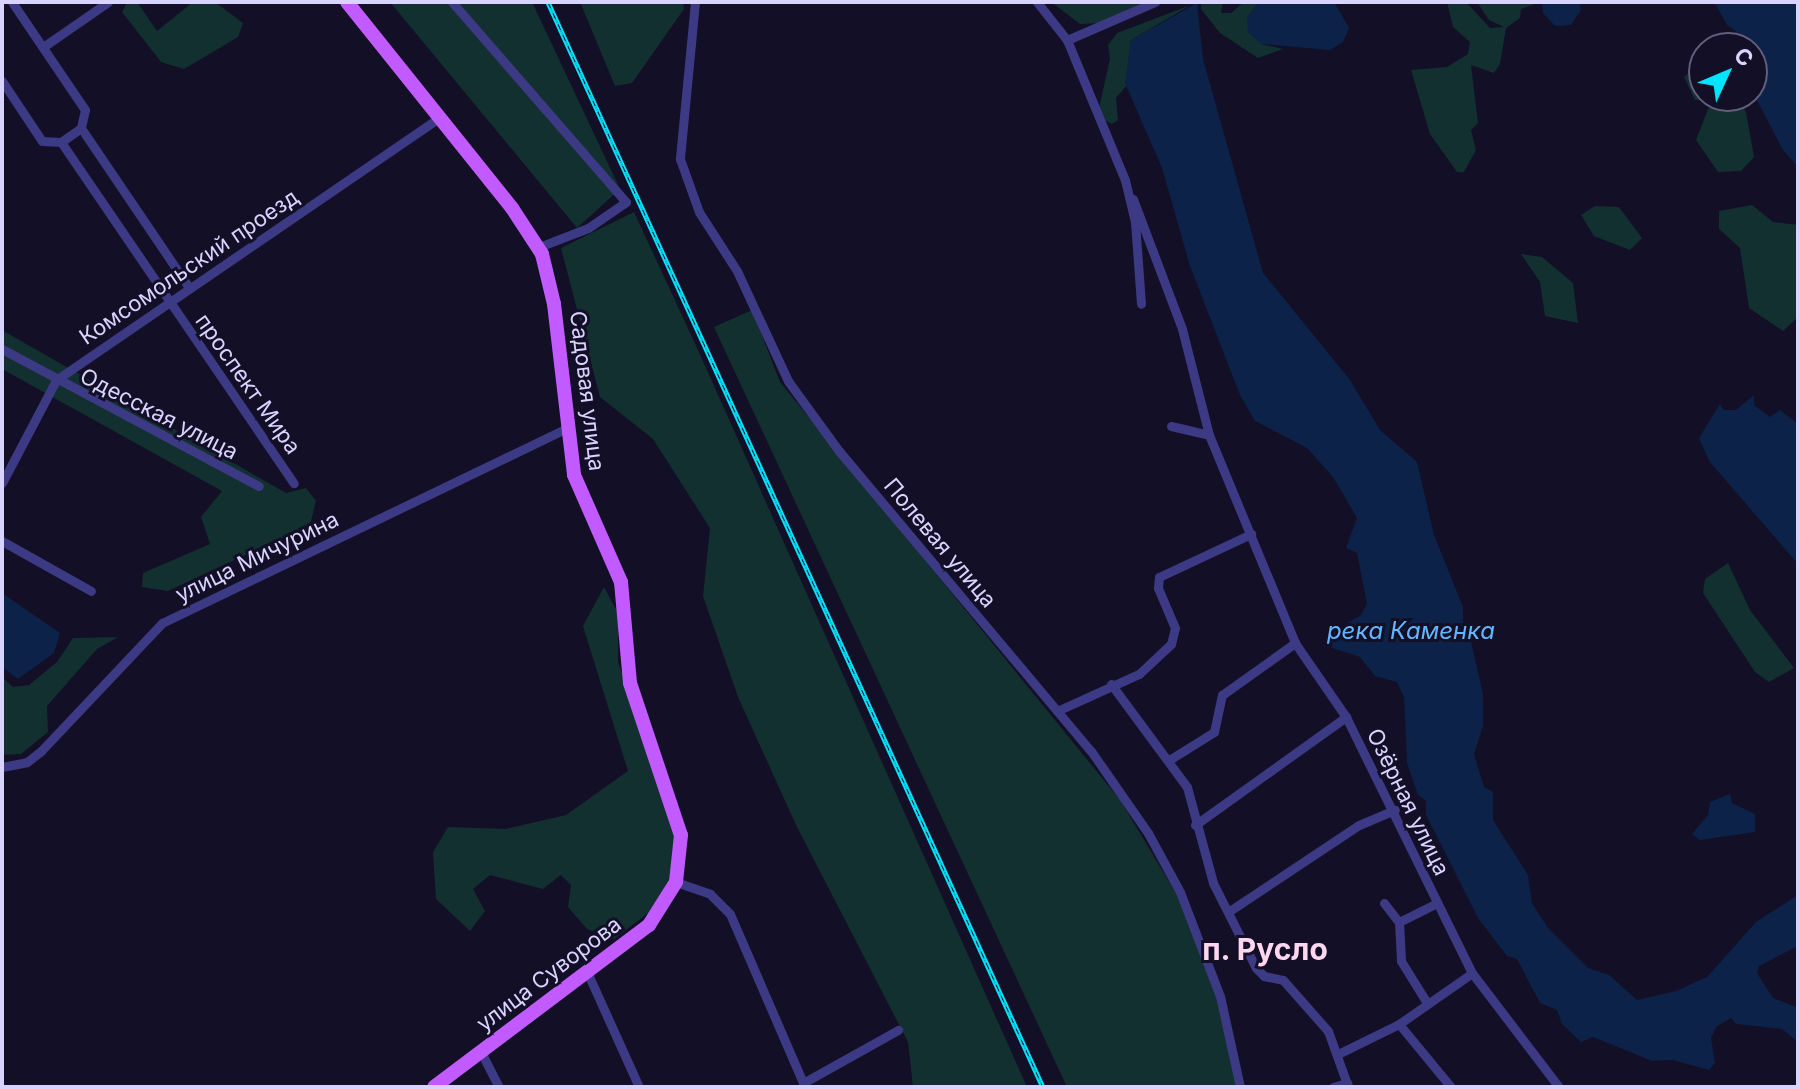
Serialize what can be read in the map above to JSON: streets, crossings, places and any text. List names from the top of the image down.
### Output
{
  "streets": {
    "main road": ["Садовая улица", "улица Суворова"],
    "street": [
      "Комсомольский проезд",
      "проспект Мира",
      "Одесская улица",
      "Полевая улица",
      "улица Мичурина",
      "Озёрная улица"
    ]
  },
  "crossings": [
    ["Комсомольский проезд", "проспект Мира"],
    ["Комсомольский проезд", "Садовая улица"],
    ["Комсомольский проезд", "Одесская улица"],
    ["Садовая улица", "улица Мичурина"],
    ["Садовая улица", "улица Суворова"]
  ],
  "districts": ["п. Русло"],
  "water": ["река Каменка"],
  "north": "top right"
}
